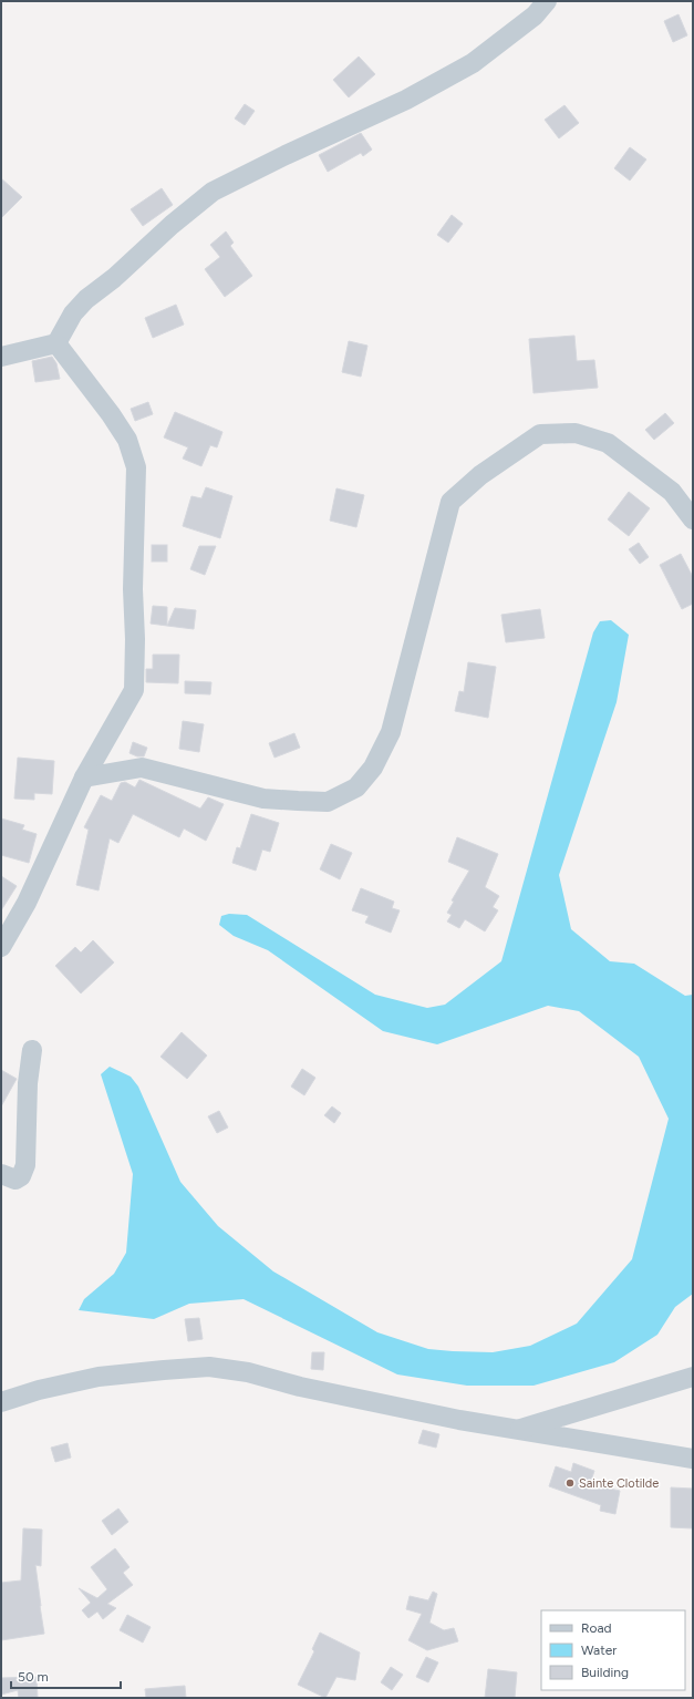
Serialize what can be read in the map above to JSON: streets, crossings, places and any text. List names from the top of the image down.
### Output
{
  "places": ["Sainte Clotilde"],
  "legend": ["Road", "Water", "Building"],
  "scale_bar": "50 m"
}
